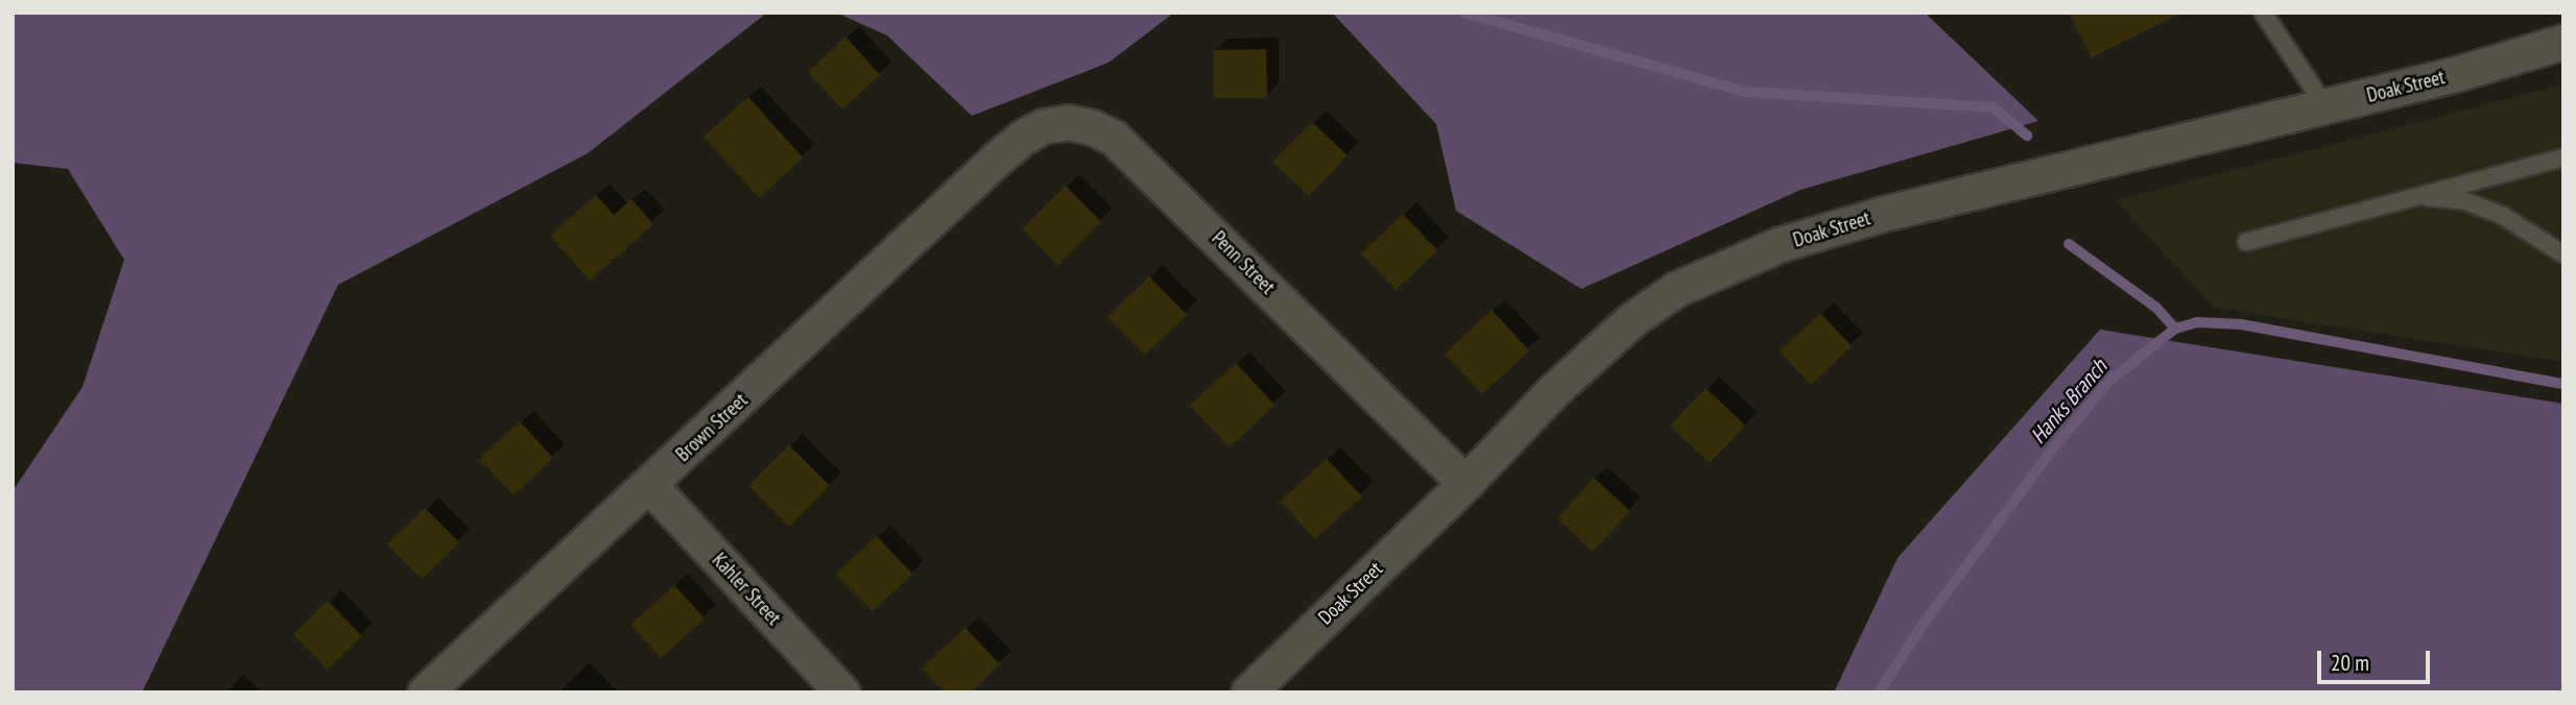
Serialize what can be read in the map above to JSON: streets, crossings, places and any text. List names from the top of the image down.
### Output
{
  "streets": {
    "street": [
      "Doak Street",
      "Penn Street",
      "Brown Street",
      "Kahler Street"
    ]
  },
  "crossings": [
    ["Doak Street", "Penn Street"],
    ["Penn Street", "Brown Street"],
    ["Brown Street", "Kahler Street"]
  ],
  "water": ["Hanks Branch"],
  "scale_bar": "20 m"
}
